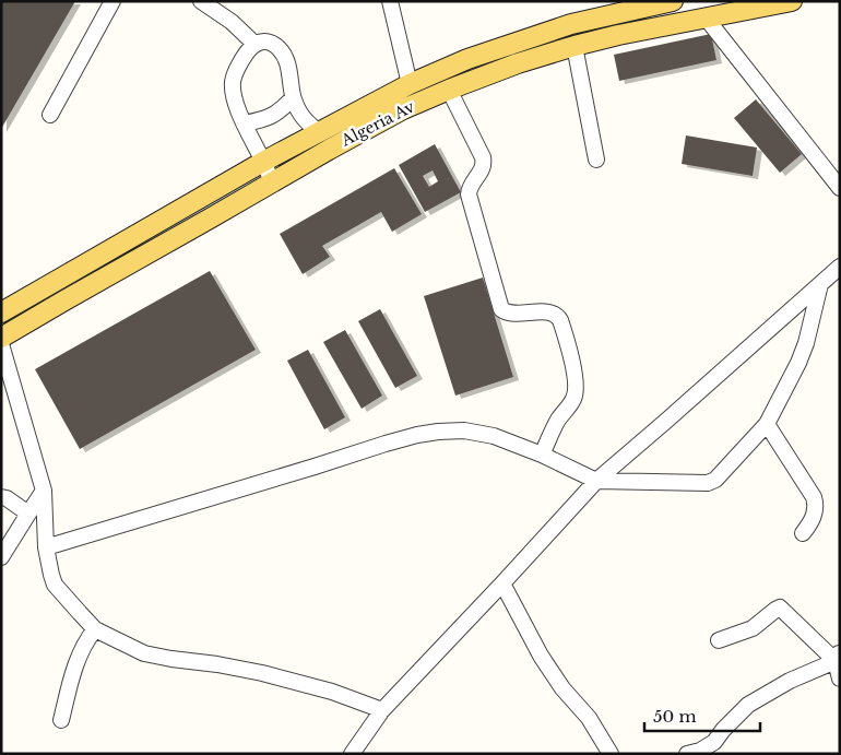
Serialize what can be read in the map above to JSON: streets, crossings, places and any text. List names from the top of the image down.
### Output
{
  "streets": {
    "main road": ["Algeria Av"]
  },
  "scale_bar": "50 m"
}
